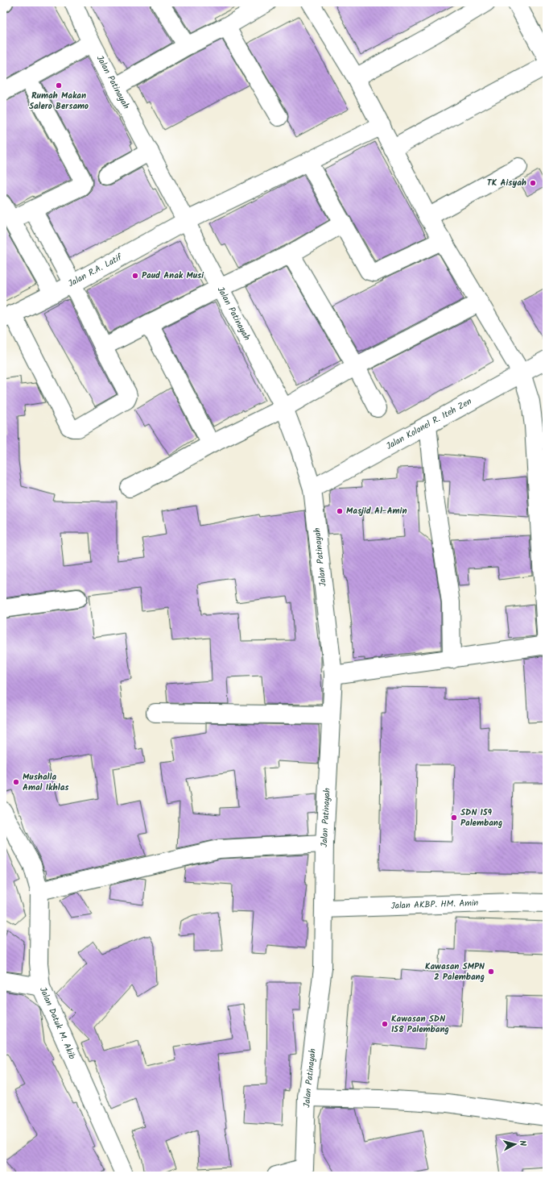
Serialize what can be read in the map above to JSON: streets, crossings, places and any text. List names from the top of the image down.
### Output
{
  "streets": {
    "street": [
      "Jalan Patinayah",
      "Jalan R.A. Latif",
      "Jalan Kolonel R. Iteh Zen",
      "Jalan AKBP. HM. Amin",
      "Jalan Datuk M. Akib"
    ]
  },
  "crossings": [
    ["Jalan Patinayah", "Jalan R.A. Latif"],
    ["Jalan Patinayah", "Jalan Kolonel R. Iteh Zen"],
    ["Jalan Patinayah", "Jalan AKBP. HM. Amin"]
  ],
  "places": [
    "Rumah Makan Salero Bersamo",
    "TK Aisyah",
    "Paud Anak Musi",
    "Masjid Al-Amin",
    "Mushalla Amal Ikhlas",
    "SDN 159 Palembang",
    "Kawasan SMPN 2 Palembang",
    "Kawasan SDN 158 Palembang"
  ],
  "north": "right"
}
